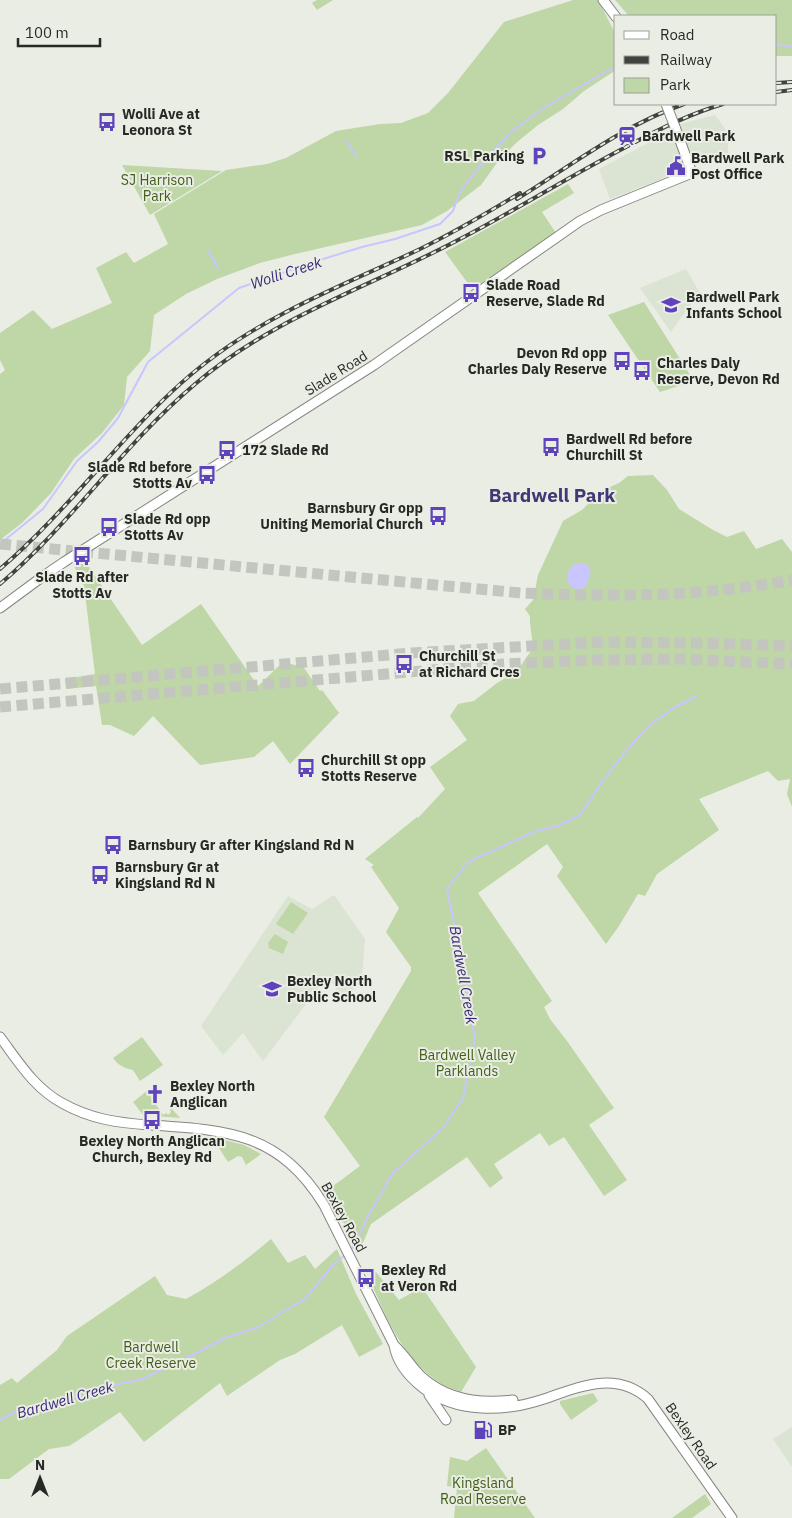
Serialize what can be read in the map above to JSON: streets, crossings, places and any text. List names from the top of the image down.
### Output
{
  "streets": {
    "main road": ["Slade Road", "Bexley Road"]
  },
  "districts": ["Bardwell Park"],
  "water": ["Wolli Creek", "Bardwell Creek"],
  "parks": [
    "SJ Harrison Park",
    "Bardwell Valley Parklands",
    "Bardwell Creek Reserve",
    "Kingsland Road Reserve"
  ],
  "places": {
    "bus stop": [
      "Wolli Ave at Leonora St",
      "Slade Road Reserve, Slade Rd",
      "Devon Rd opp Charles Daly Reserve",
      "Charles Daly Reserve, Devon Rd",
      "Bardwell Rd before Churchill St",
      "172 Slade Rd",
      "Slade Rd before Stotts Av",
      "Barnsbury Gr opp Uniting Memorial Church",
      "Slade Rd opp Stotts Av",
      "Slade Rd after Stotts Av",
      "Churchill St at Richard Cres",
      "Churchill St opp Stotts Reserve",
      "Barnsbury Gr after Kingsland Rd N",
      "Barnsbury Gr at Kingsland Rd N",
      "Bexley North Anglican Church, Bexley Rd",
      "Bexley Rd at Veron Rd"
    ],
    "station": ["Bardwell Park"],
    "parking": ["RSL Parking"],
    "public building": ["Bardwell Park Post Office"],
    "school or university": ["Bardwell Park Infants School", "Bexley North Public School"],
    "church": ["Bexley North Anglican"],
    "fuel station": ["BP"]
  },
  "legend": ["Road", "Railway", "Park"],
  "scale_bar": "100 m",
  "north": "top"
}
